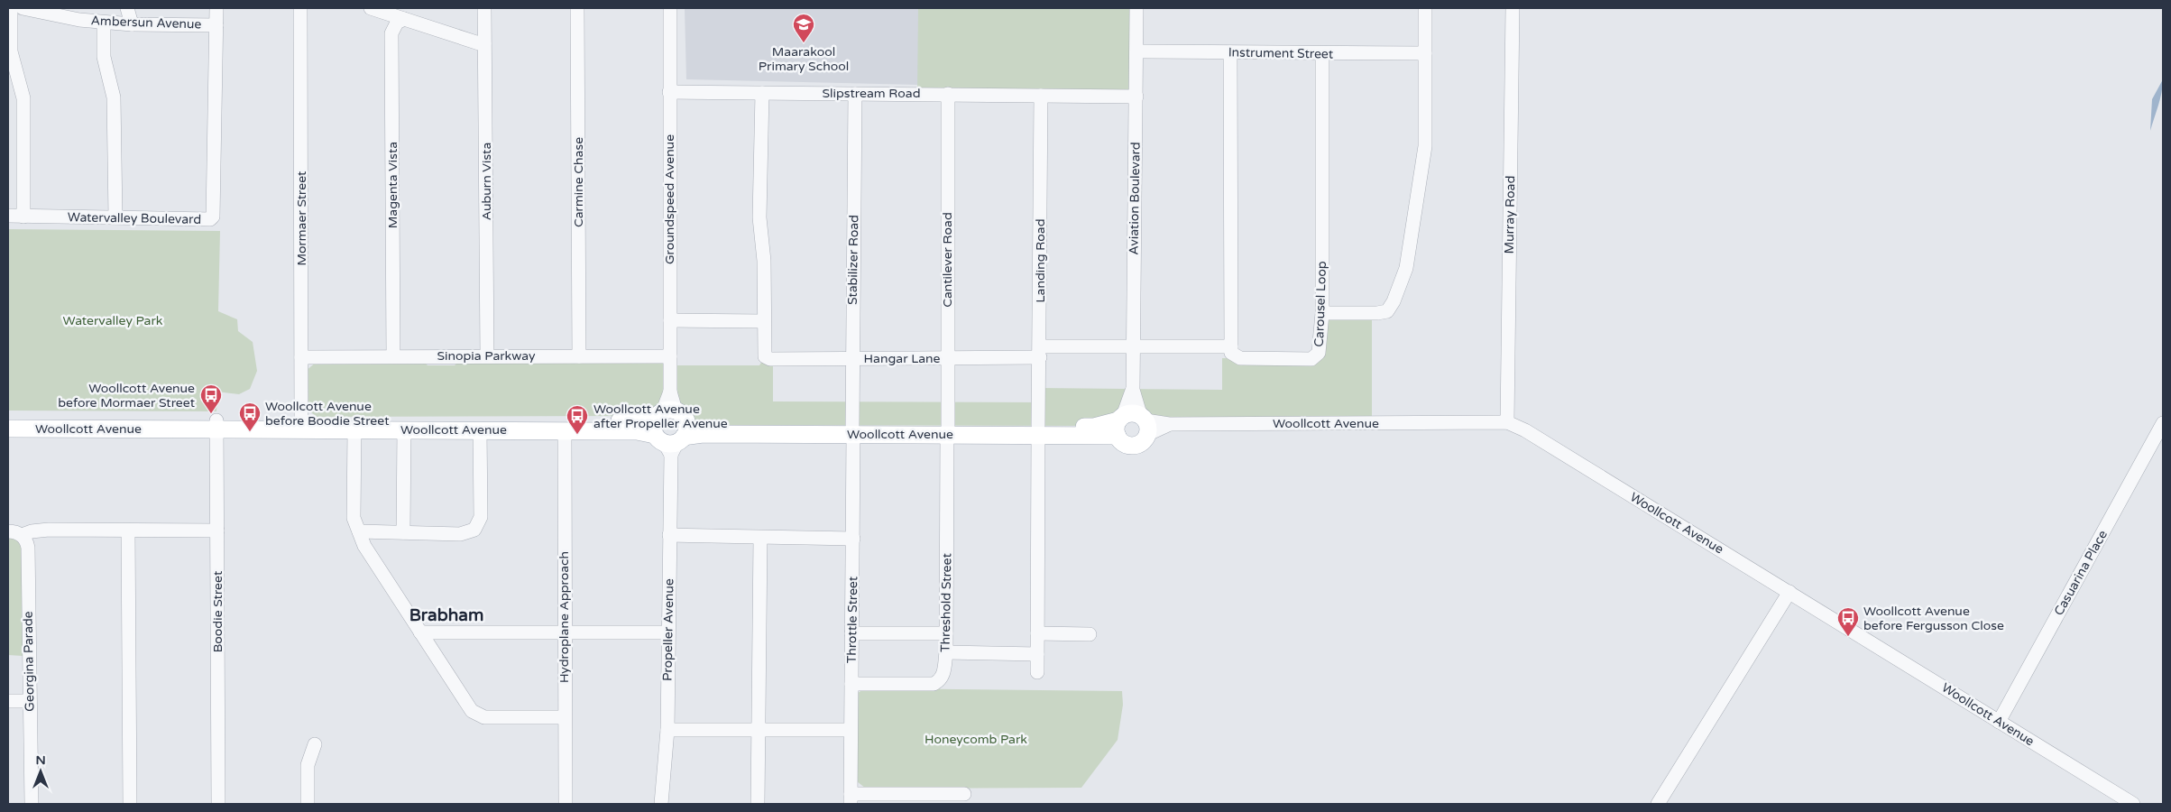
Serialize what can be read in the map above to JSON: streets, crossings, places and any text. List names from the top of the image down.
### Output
{
  "streets": {
    "main road": ["Woollcott Avenue"],
    "street": [
      "Ambersun Avenue",
      "Instrument Street",
      "Slipstream Road",
      "Auburn Vista",
      "Carmine Chase",
      "Magenta Vista",
      "Aviation Boulevard",
      "Groundspeed Avenue",
      "Murray Road",
      "Watervalley Boulevard",
      "Mormaer Street",
      "Stabilizer Road",
      "Cantilever Road",
      "Landing Road",
      "Carousel Loop",
      "Sinopia Parkway",
      "Hangar Lane",
      "Casuarina Place",
      "Threshold Street",
      "Boodie Street",
      "Hydroplane Approach",
      "Throttle Street",
      "Propeller Avenue",
      "Georgina Parade"
    ]
  },
  "crossings": [
    ["Ambersun Avenue", "Watervalley Boulevard"],
    ["Instrument Street", "Aviation Boulevard"],
    ["Instrument Street", "Carousel Loop"],
    ["Slipstream Road", "Aviation Boulevard"],
    ["Slipstream Road", "Groundspeed Avenue"],
    ["Slipstream Road", "Stabilizer Road"],
    ["Slipstream Road", "Cantilever Road"],
    ["Slipstream Road", "Landing Road"],
    ["Auburn Vista", "Sinopia Parkway"],
    ["Carmine Chase", "Sinopia Parkway"],
    ["Magenta Vista", "Sinopia Parkway"],
    ["Aviation Boulevard", "Hangar Lane"],
    ["Aviation Boulevard", "Woollcott Avenue"],
    ["Groundspeed Avenue", "Sinopia Parkway"],
    ["Groundspeed Avenue", "Woollcott Avenue"],
    ["Groundspeed Avenue", "Propeller Avenue"],
    ["Murray Road", "Woollcott Avenue"],
    ["Mormaer Street", "Sinopia Parkway"],
    ["Mormaer Street", "Woollcott Avenue"],
    ["Stabilizer Road", "Hangar Lane"],
    ["Stabilizer Road", "Woollcott Avenue"],
    ["Stabilizer Road", "Throttle Street"],
    ["Cantilever Road", "Hangar Lane"],
    ["Cantilever Road", "Woollcott Avenue"],
    ["Cantilever Road", "Threshold Street"],
    ["Landing Road", "Hangar Lane"],
    ["Landing Road", "Woollcott Avenue"],
    ["Carousel Loop", "Hangar Lane"],
    ["Woollcott Avenue", "Casuarina Place"],
    ["Woollcott Avenue", "Threshold Street"],
    ["Woollcott Avenue", "Boodie Street"],
    ["Woollcott Avenue", "Hydroplane Approach"],
    ["Woollcott Avenue", "Throttle Street"],
    ["Woollcott Avenue", "Propeller Avenue"],
    ["Threshold Street", "Throttle Street"]
  ],
  "districts": ["Brabham"],
  "parks": ["Watervalley Park", "Honeycomb Park"],
  "places": {
    "school or university": ["Maarakool Primary School"],
    "bus stop": [
      "Woollcott Avenue before Mormaer Street",
      "Woollcott Avenue before Boodie Street",
      "Woollcott Avenue after Propeller Avenue",
      "Woollcott Avenue before Fergusson Close"
    ]
  },
  "north": "top"
}
